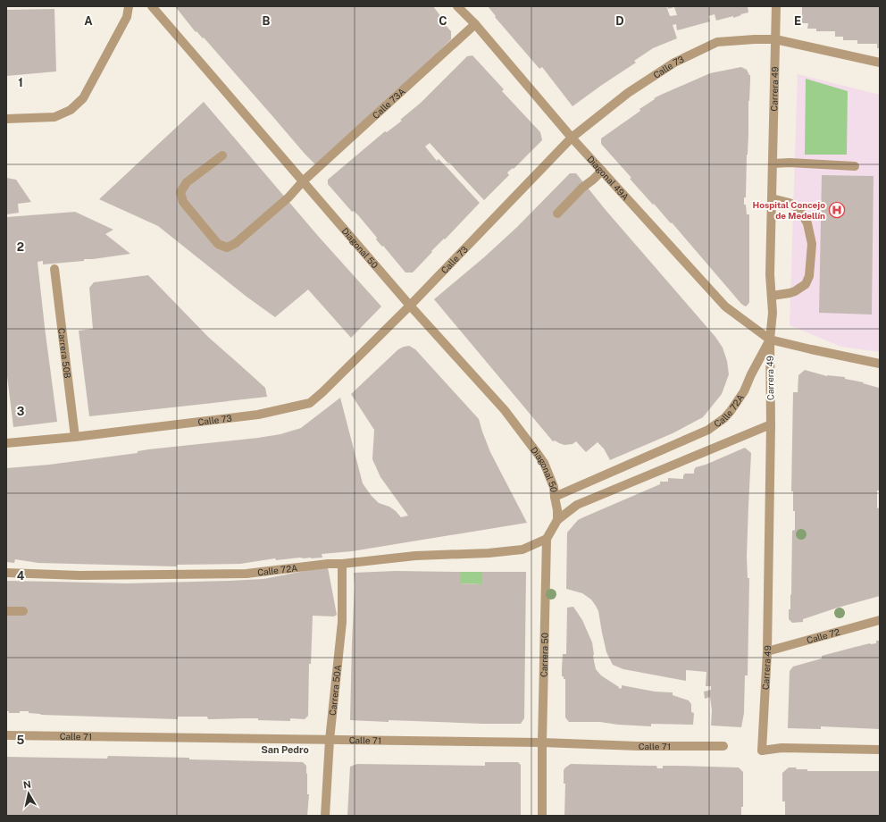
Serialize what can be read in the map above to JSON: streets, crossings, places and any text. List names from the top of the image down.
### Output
{
  "streets": {
    "street": [
      "Calle 73",
      "Carrera 49",
      "Calle 73A",
      "Diagonal 49A",
      "Diagonal 50",
      "Carrera 50B",
      "Calle 72A",
      "Calle 72",
      "Carrera 50",
      "Carrera 50A",
      "Calle 71"
    ]
  },
  "crossings": [
    ["Calle 73", "Carrera 49"],
    ["Calle 73", "Diagonal 49A"],
    ["Calle 73", "Diagonal 50"],
    ["Calle 73", "Carrera 50B"],
    ["Carrera 49", "Diagonal 49A"],
    ["Carrera 49", "Calle 72A"],
    ["Carrera 49", "Calle 72"],
    ["Calle 73A", "Diagonal 49A"],
    ["Calle 73A", "Diagonal 50"],
    ["Diagonal 49A", "Calle 72A"],
    ["Diagonal 50", "Calle 72A"],
    ["Calle 72A", "Carrera 50"],
    ["Calle 72A", "Carrera 50A"],
    ["Carrera 50", "Calle 71"],
    ["Carrera 50A", "Calle 71"]
  ],
  "districts": ["San Pedro"],
  "places": {
    "hospital": ["Hospital Concejo de Medellín"]
  },
  "north": "top",
  "grid": {
    "columns": [
      "A",
      "B",
      "C",
      "D",
      "E"
    ],
    "rows": [
      "1",
      "2",
      "3",
      "4",
      "5"
    ]
  }
}
